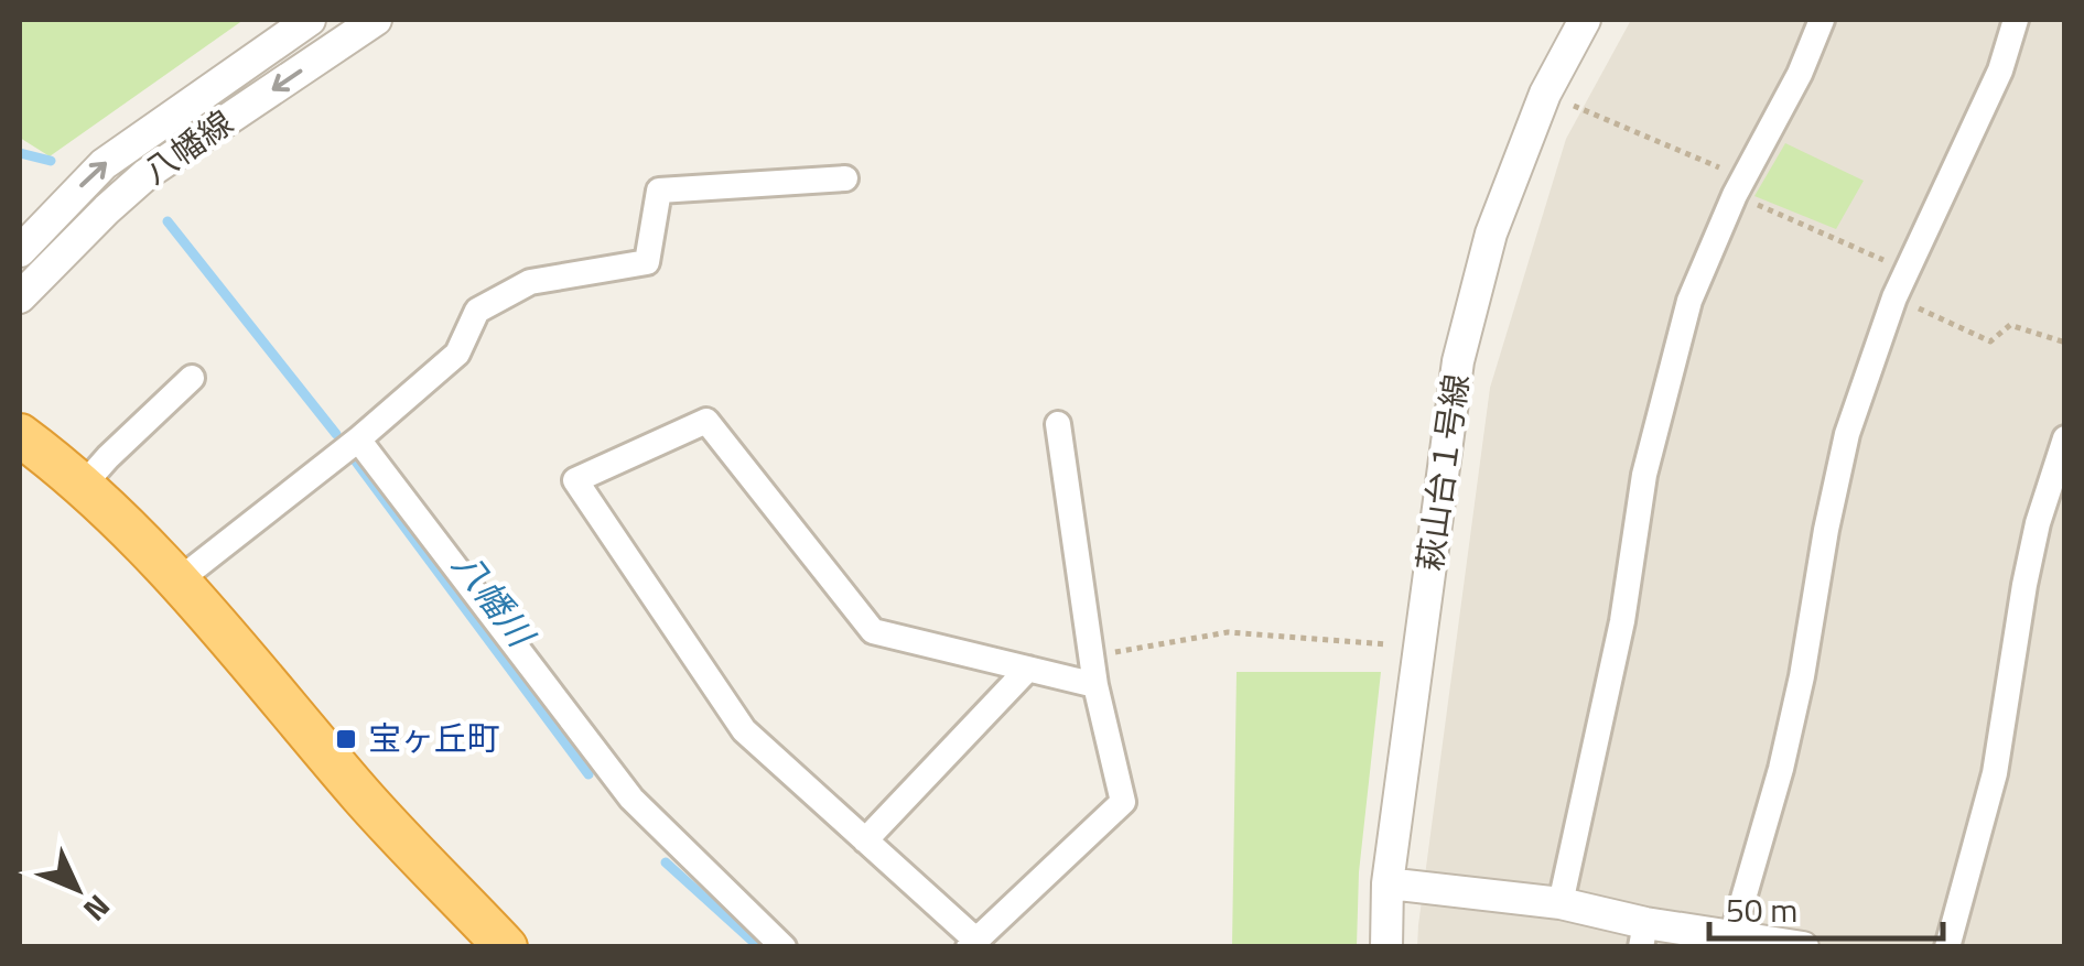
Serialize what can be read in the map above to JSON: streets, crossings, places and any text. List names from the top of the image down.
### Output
{
  "streets": {
    "street": ["八幡線", "萩山台１号線"]
  },
  "water": ["八幡川"],
  "places": {
    "transit": ["宝ヶ丘町"]
  },
  "scale_bar": "50 m",
  "north": "bottom right"
}
